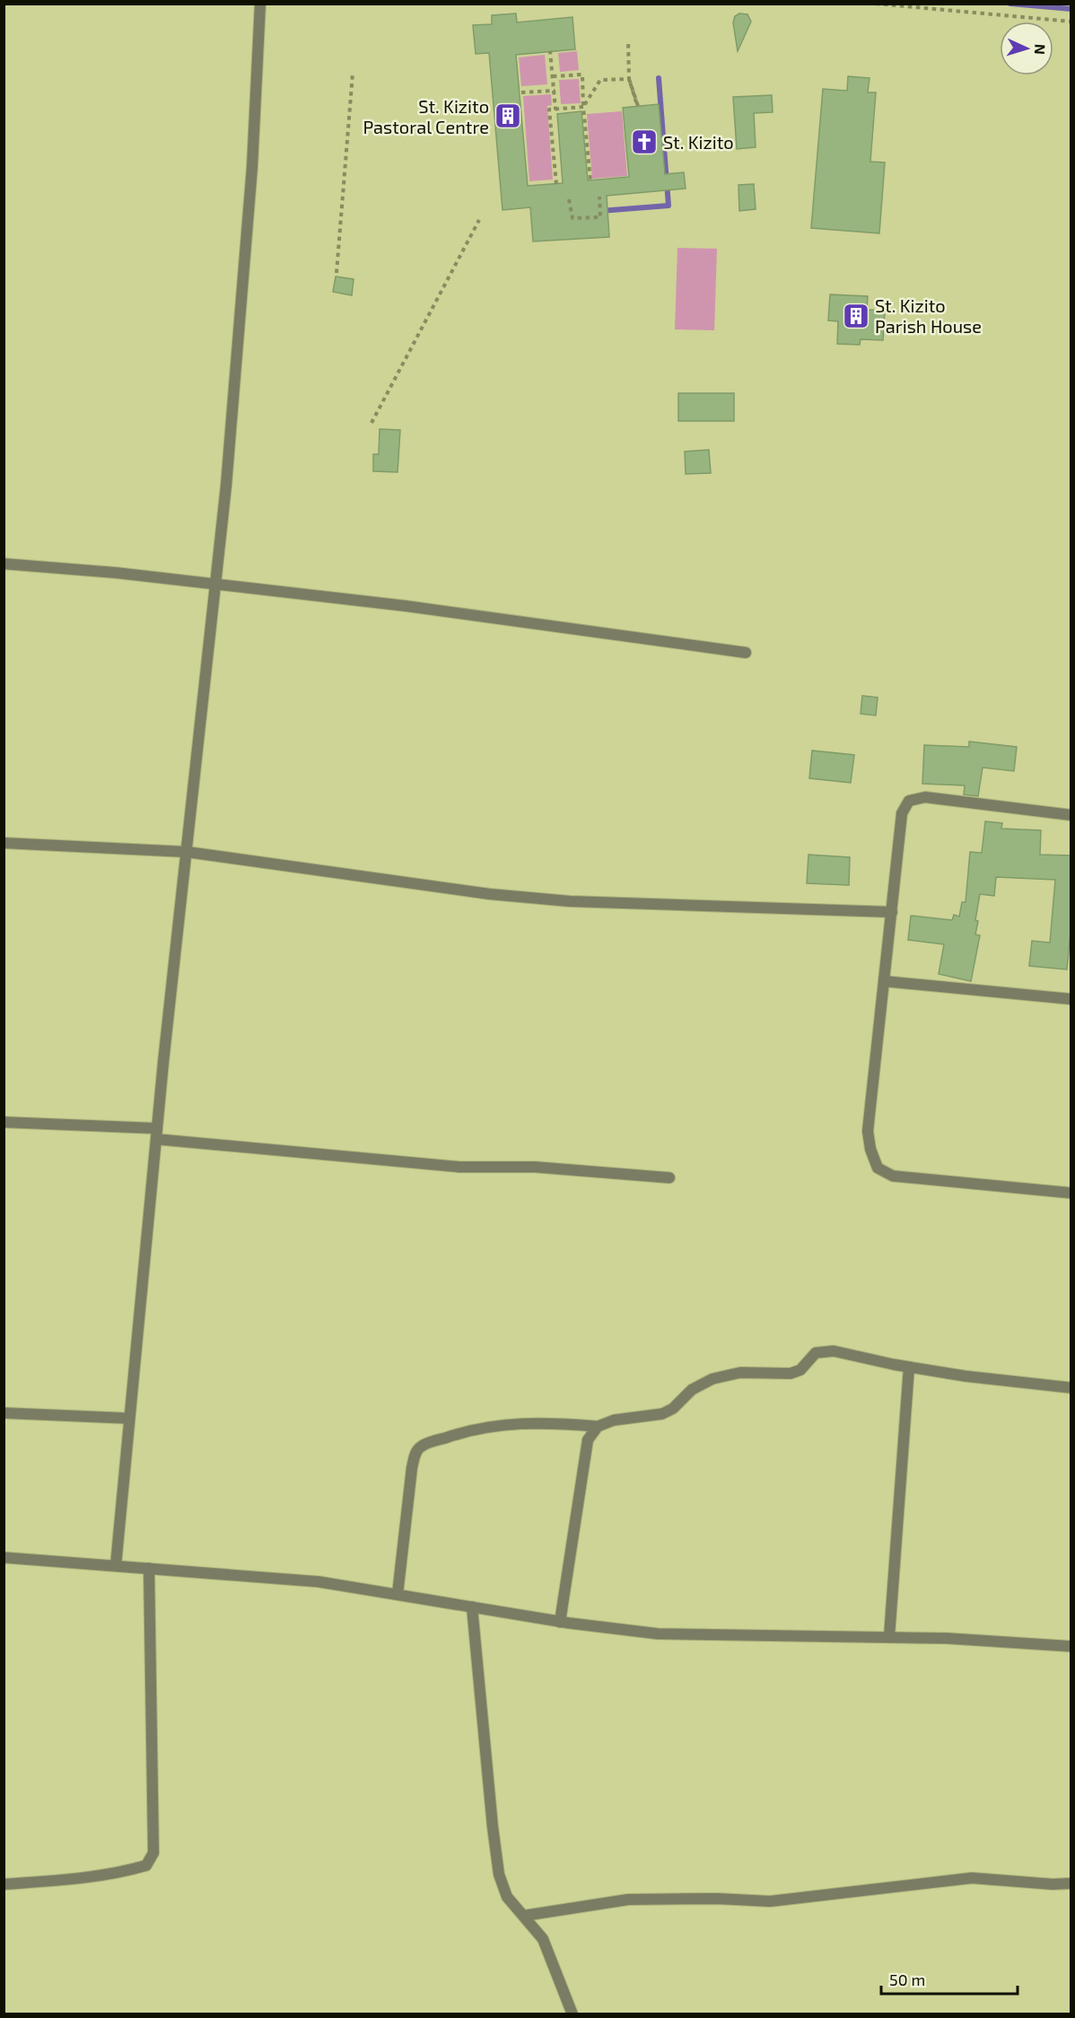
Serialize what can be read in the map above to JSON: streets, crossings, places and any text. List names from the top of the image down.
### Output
{
  "places": {
    "building": ["St. Kizito Pastoral Centre", "St. Kizito Parish House"],
    "church": ["St. Kizito"]
  },
  "scale_bar": "50 m",
  "north": "right"
}
